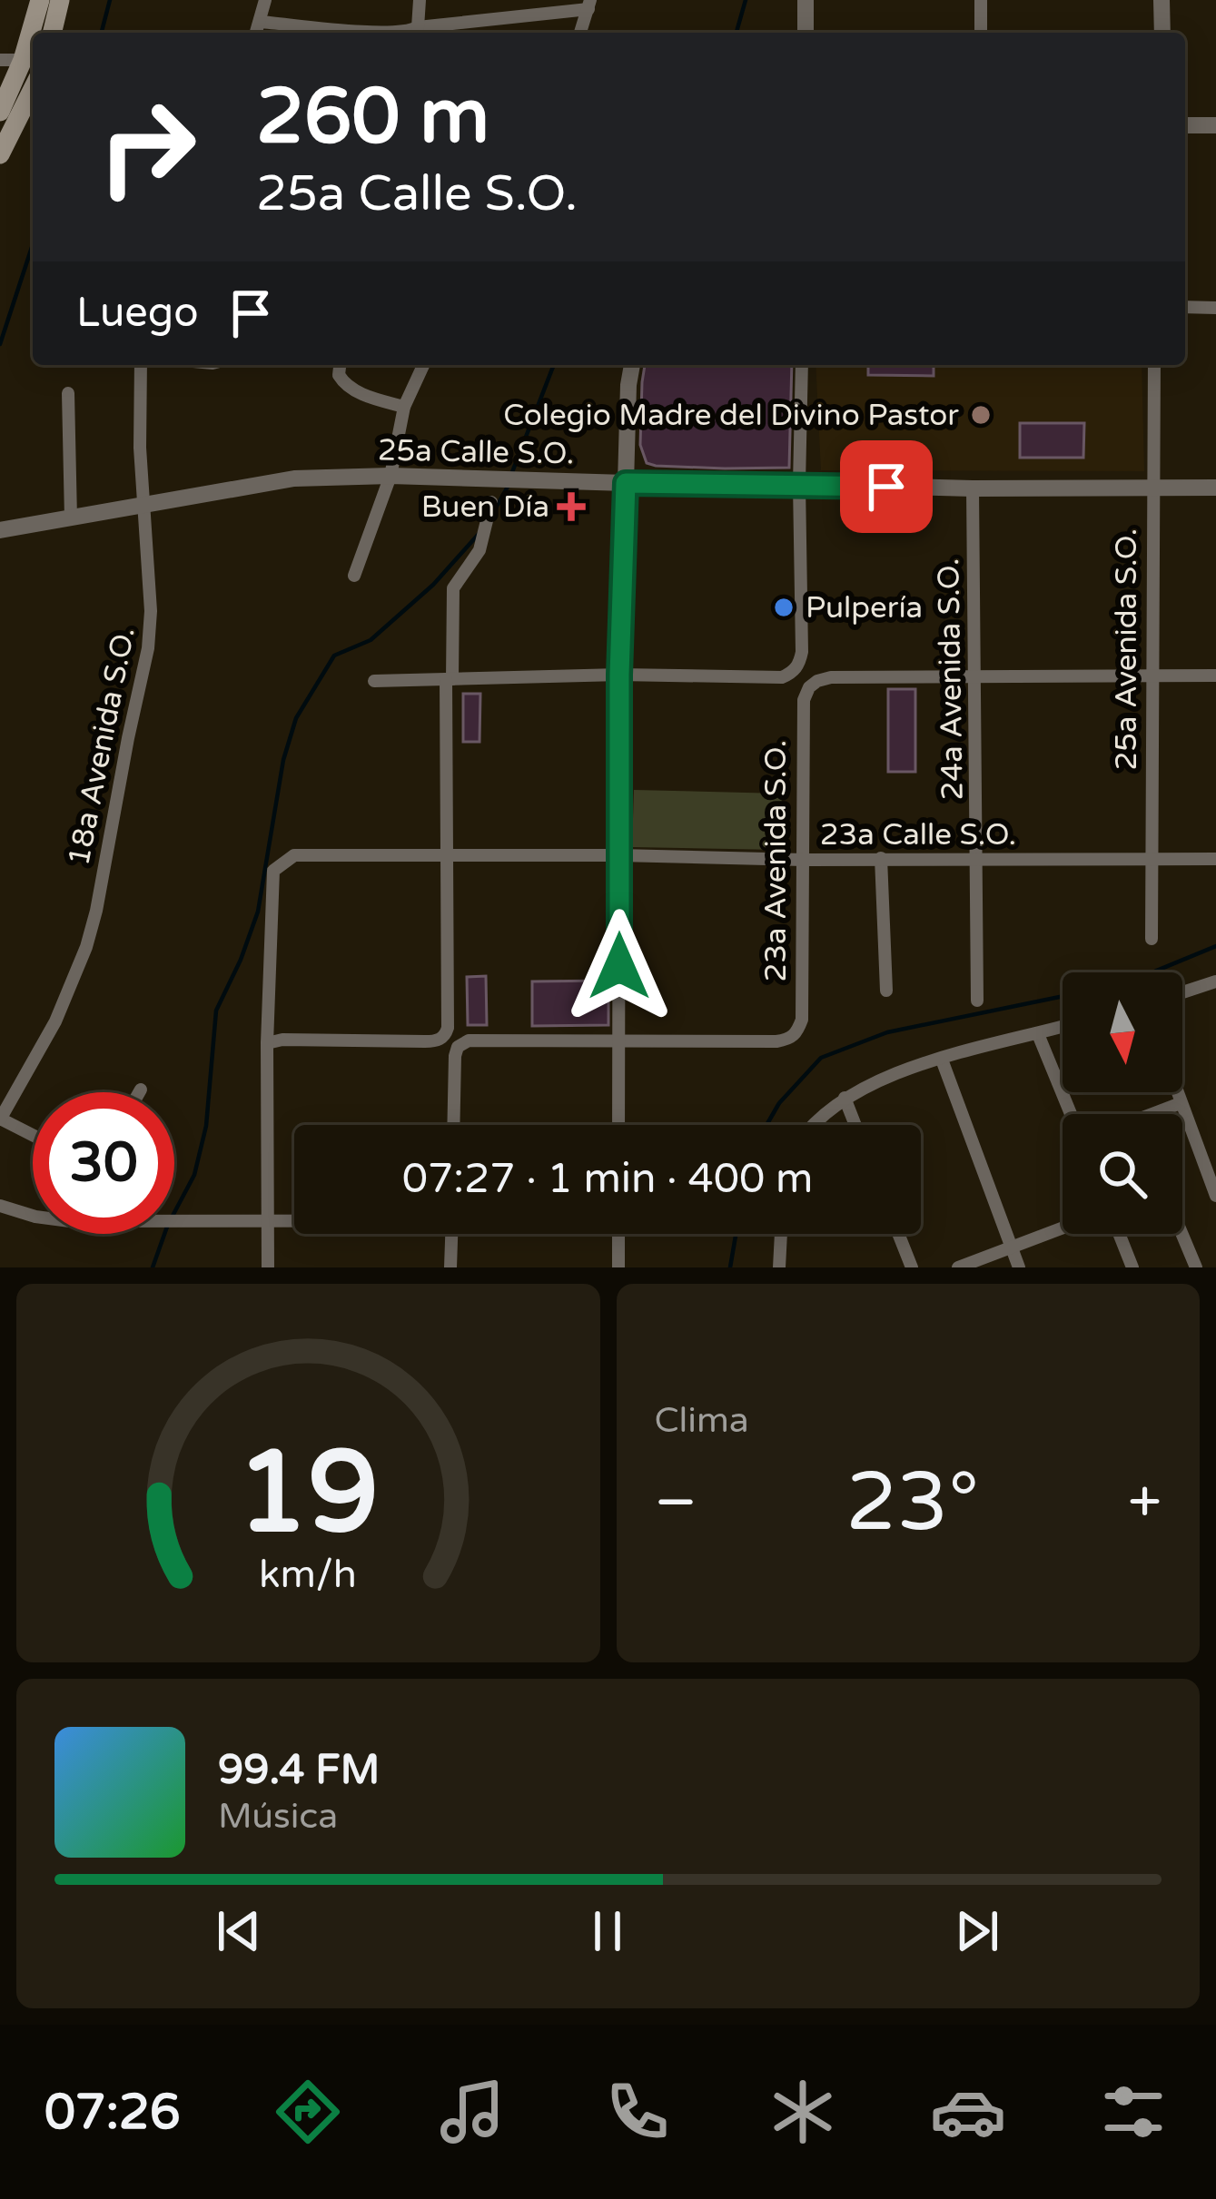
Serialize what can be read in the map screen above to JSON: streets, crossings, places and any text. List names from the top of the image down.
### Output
{
  "streets": {
    "street": [
      "25a Calle S.O.",
      "25a Avenida S.O.",
      "24a Avenida S.O.",
      "18a Avenida S.O.",
      "23a Calle S.O.",
      "23a Avenida S.O."
    ]
  },
  "crossings": [
    ["25a Calle S.O.", "25a Avenida S.O."],
    ["25a Calle S.O.", "24a Avenida S.O."],
    ["25a Calle S.O.", "18a Avenida S.O."],
    ["25a Avenida S.O.", "23a Calle S.O."],
    ["24a Avenida S.O.", "23a Calle S.O."],
    ["24a Avenida S.O.", "23a Avenida S.O."],
    ["23a Calle S.O.", "23a Avenida S.O."]
  ],
  "places": {
    "other": ["Colegio Madre del Divino Pastor", "Pulpería"],
    "health": ["Buen Día"]
  },
  "north": "bottom",
  "page": {
    "turn": ["260 m", "25a Calle S.O."],
    "then": "Luego",
    "limit": "30",
    "trip": "07:27 · 1 min · 400 m",
    "tile": "Clima",
    "heat": ["−", "23°", "+"],
    "song": ["99.4 FM", "Música"],
    "tabs": "07:26",
    "gauge": ["19", "km/h"]
  }
}
